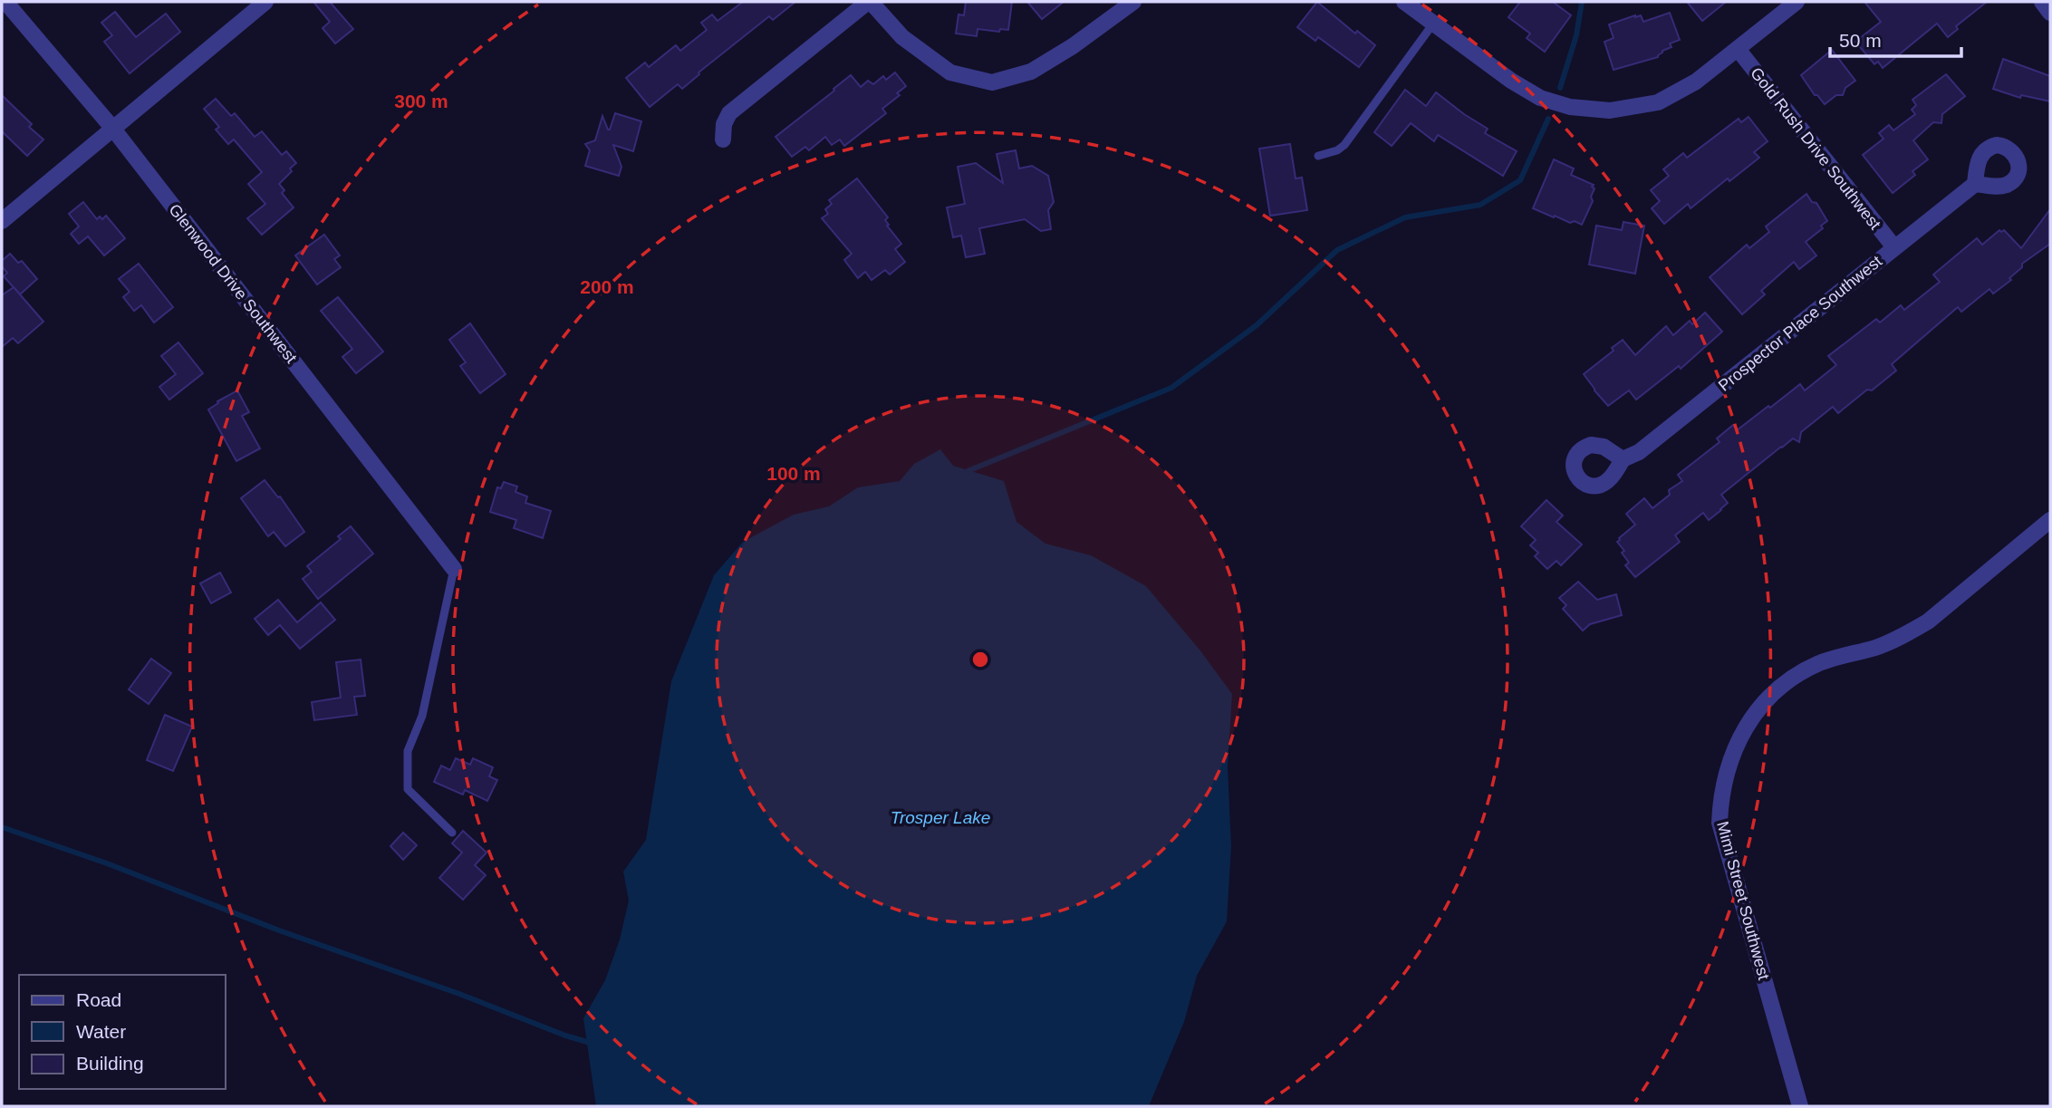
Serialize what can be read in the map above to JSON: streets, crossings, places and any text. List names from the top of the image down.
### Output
{
  "streets": {
    "street": [
      "Gold Rush Drive Southwest",
      "Glenwood Drive Southwest",
      "Prospector Place Southwest",
      "Mimi Street Southwest"
    ]
  },
  "crossings": [
    ["Gold Rush Drive Southwest", "Prospector Place Southwest"]
  ],
  "water": ["Trosper Lake"],
  "legend": ["Road", "Water", "Building"],
  "scale_bar": "50 m",
  "rings": ["300 m", "200 m", "100 m"]
}
